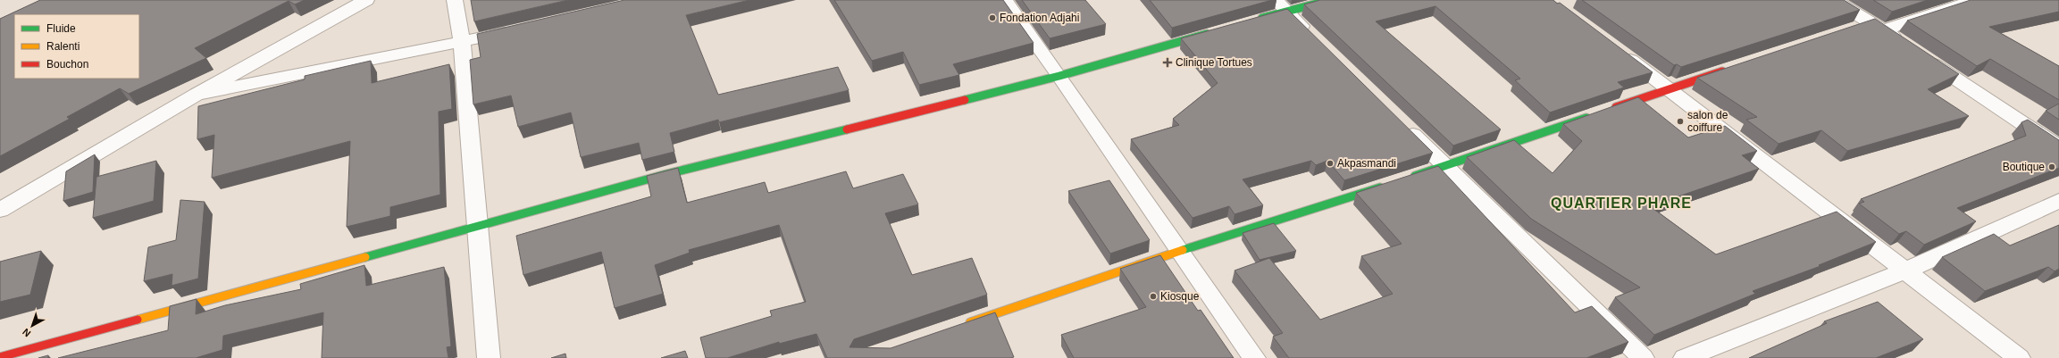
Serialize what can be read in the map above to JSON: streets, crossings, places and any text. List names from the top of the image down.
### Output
{
  "districts": ["QUARTIER PHARE"],
  "places": {
    "other": [
      "Fondation Adjahi",
      "salon de coiffure",
      "Akpasmandi",
      "Boutique",
      "Kiosque"
    ],
    "health": ["Clinique Tortues"]
  },
  "legend": ["Fluide", "Ralenti", "Bouchon"],
  "north": "bottom left"
}
